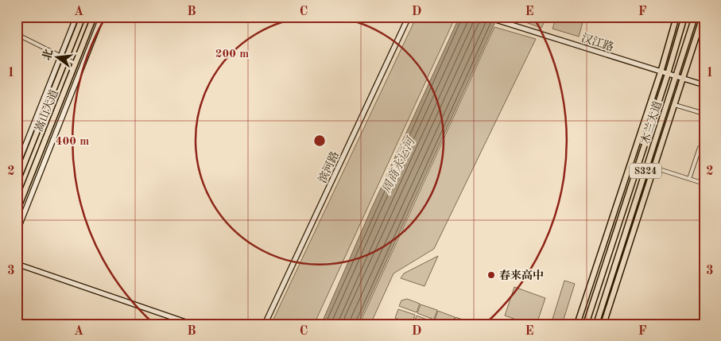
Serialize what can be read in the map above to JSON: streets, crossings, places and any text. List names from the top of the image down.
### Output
{
  "streets": {
    "main road": ["嵩山大道", "木兰大道", "S324"],
    "street": ["汉江路", "滨河路"]
  },
  "crossings": [
    ["汉江路", "木兰大道"]
  ],
  "water": ["周商永运河"],
  "places": ["春来高中"],
  "north": "left",
  "grid": {
    "columns": [
      "A",
      "B",
      "C",
      "D",
      "E",
      "F"
    ],
    "rows": ["1", "2", "3"]
  },
  "rings": ["200 m", "400 m"]
}
